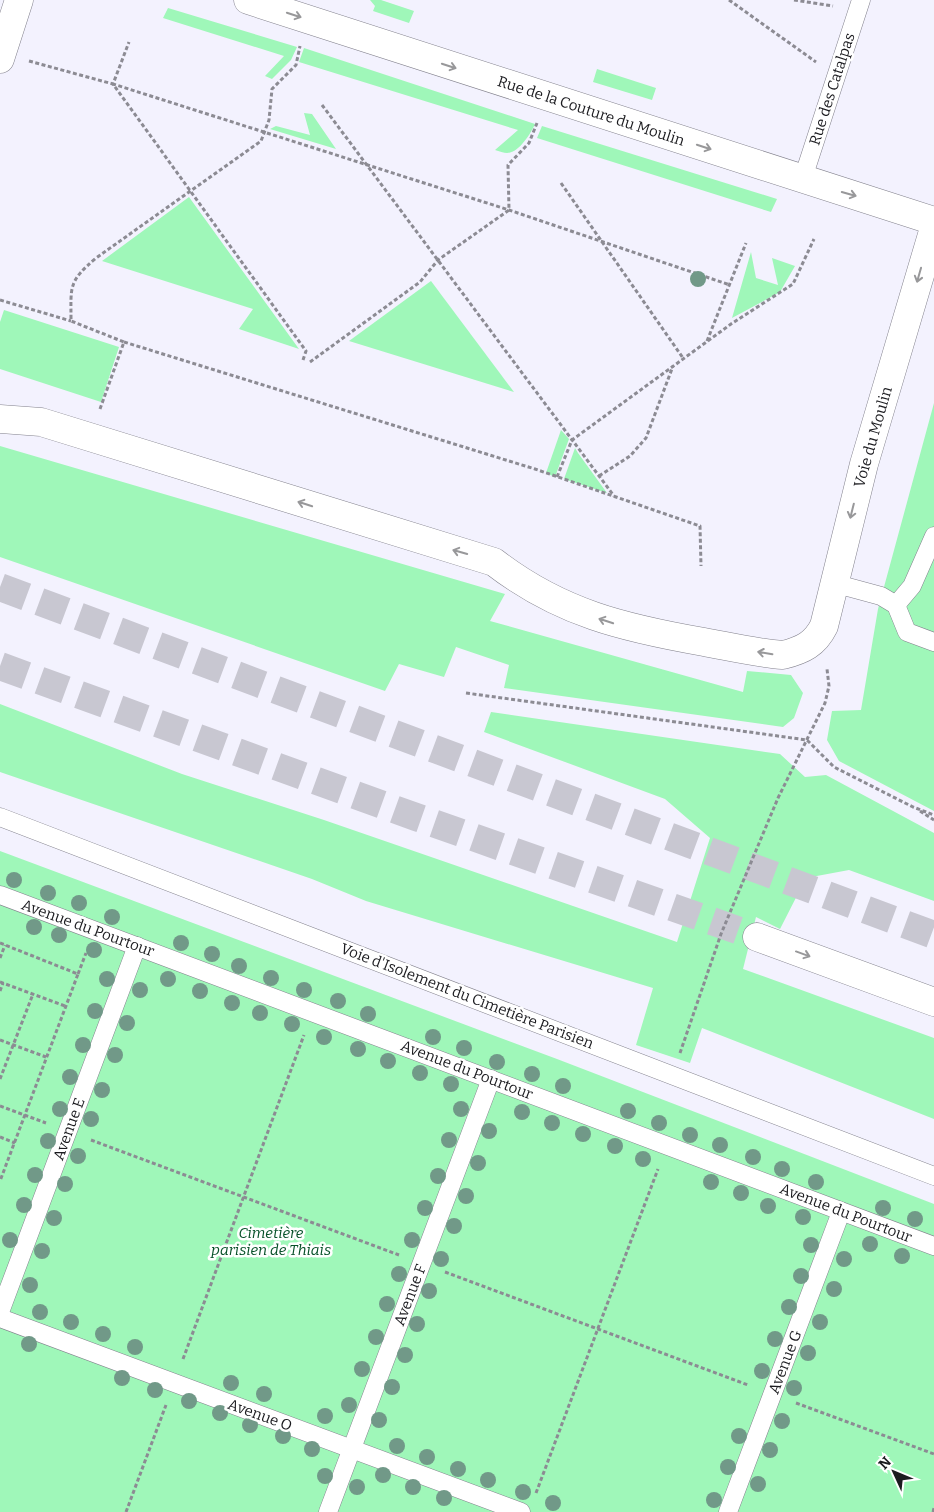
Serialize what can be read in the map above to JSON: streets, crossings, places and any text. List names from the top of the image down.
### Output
{
  "streets": {
    "main road": ["Rue de la Couture du Moulin", "Voie du Moulin"],
    "lane": [
      "Rue des Catalpas",
      "Avenue du Pourtour",
      "Voie d'Isolement du Cimetière Parisien",
      "Avenue E",
      "Avenue F",
      "Avenue G",
      "Avenue O"
    ]
  },
  "crossings": [
    ["Rue des Catalpas", "Rue de la Couture du Moulin"],
    ["Avenue du Pourtour", "Avenue E"],
    ["Avenue du Pourtour", "Avenue F"],
    ["Avenue du Pourtour", "Avenue G"],
    ["Avenue F", "Avenue O"]
  ],
  "one_way": ["Rue de la Couture du Moulin", "Voie du Moulin"],
  "parks": ["Cimetière parisien de Thiais"],
  "north": "top left"
}
